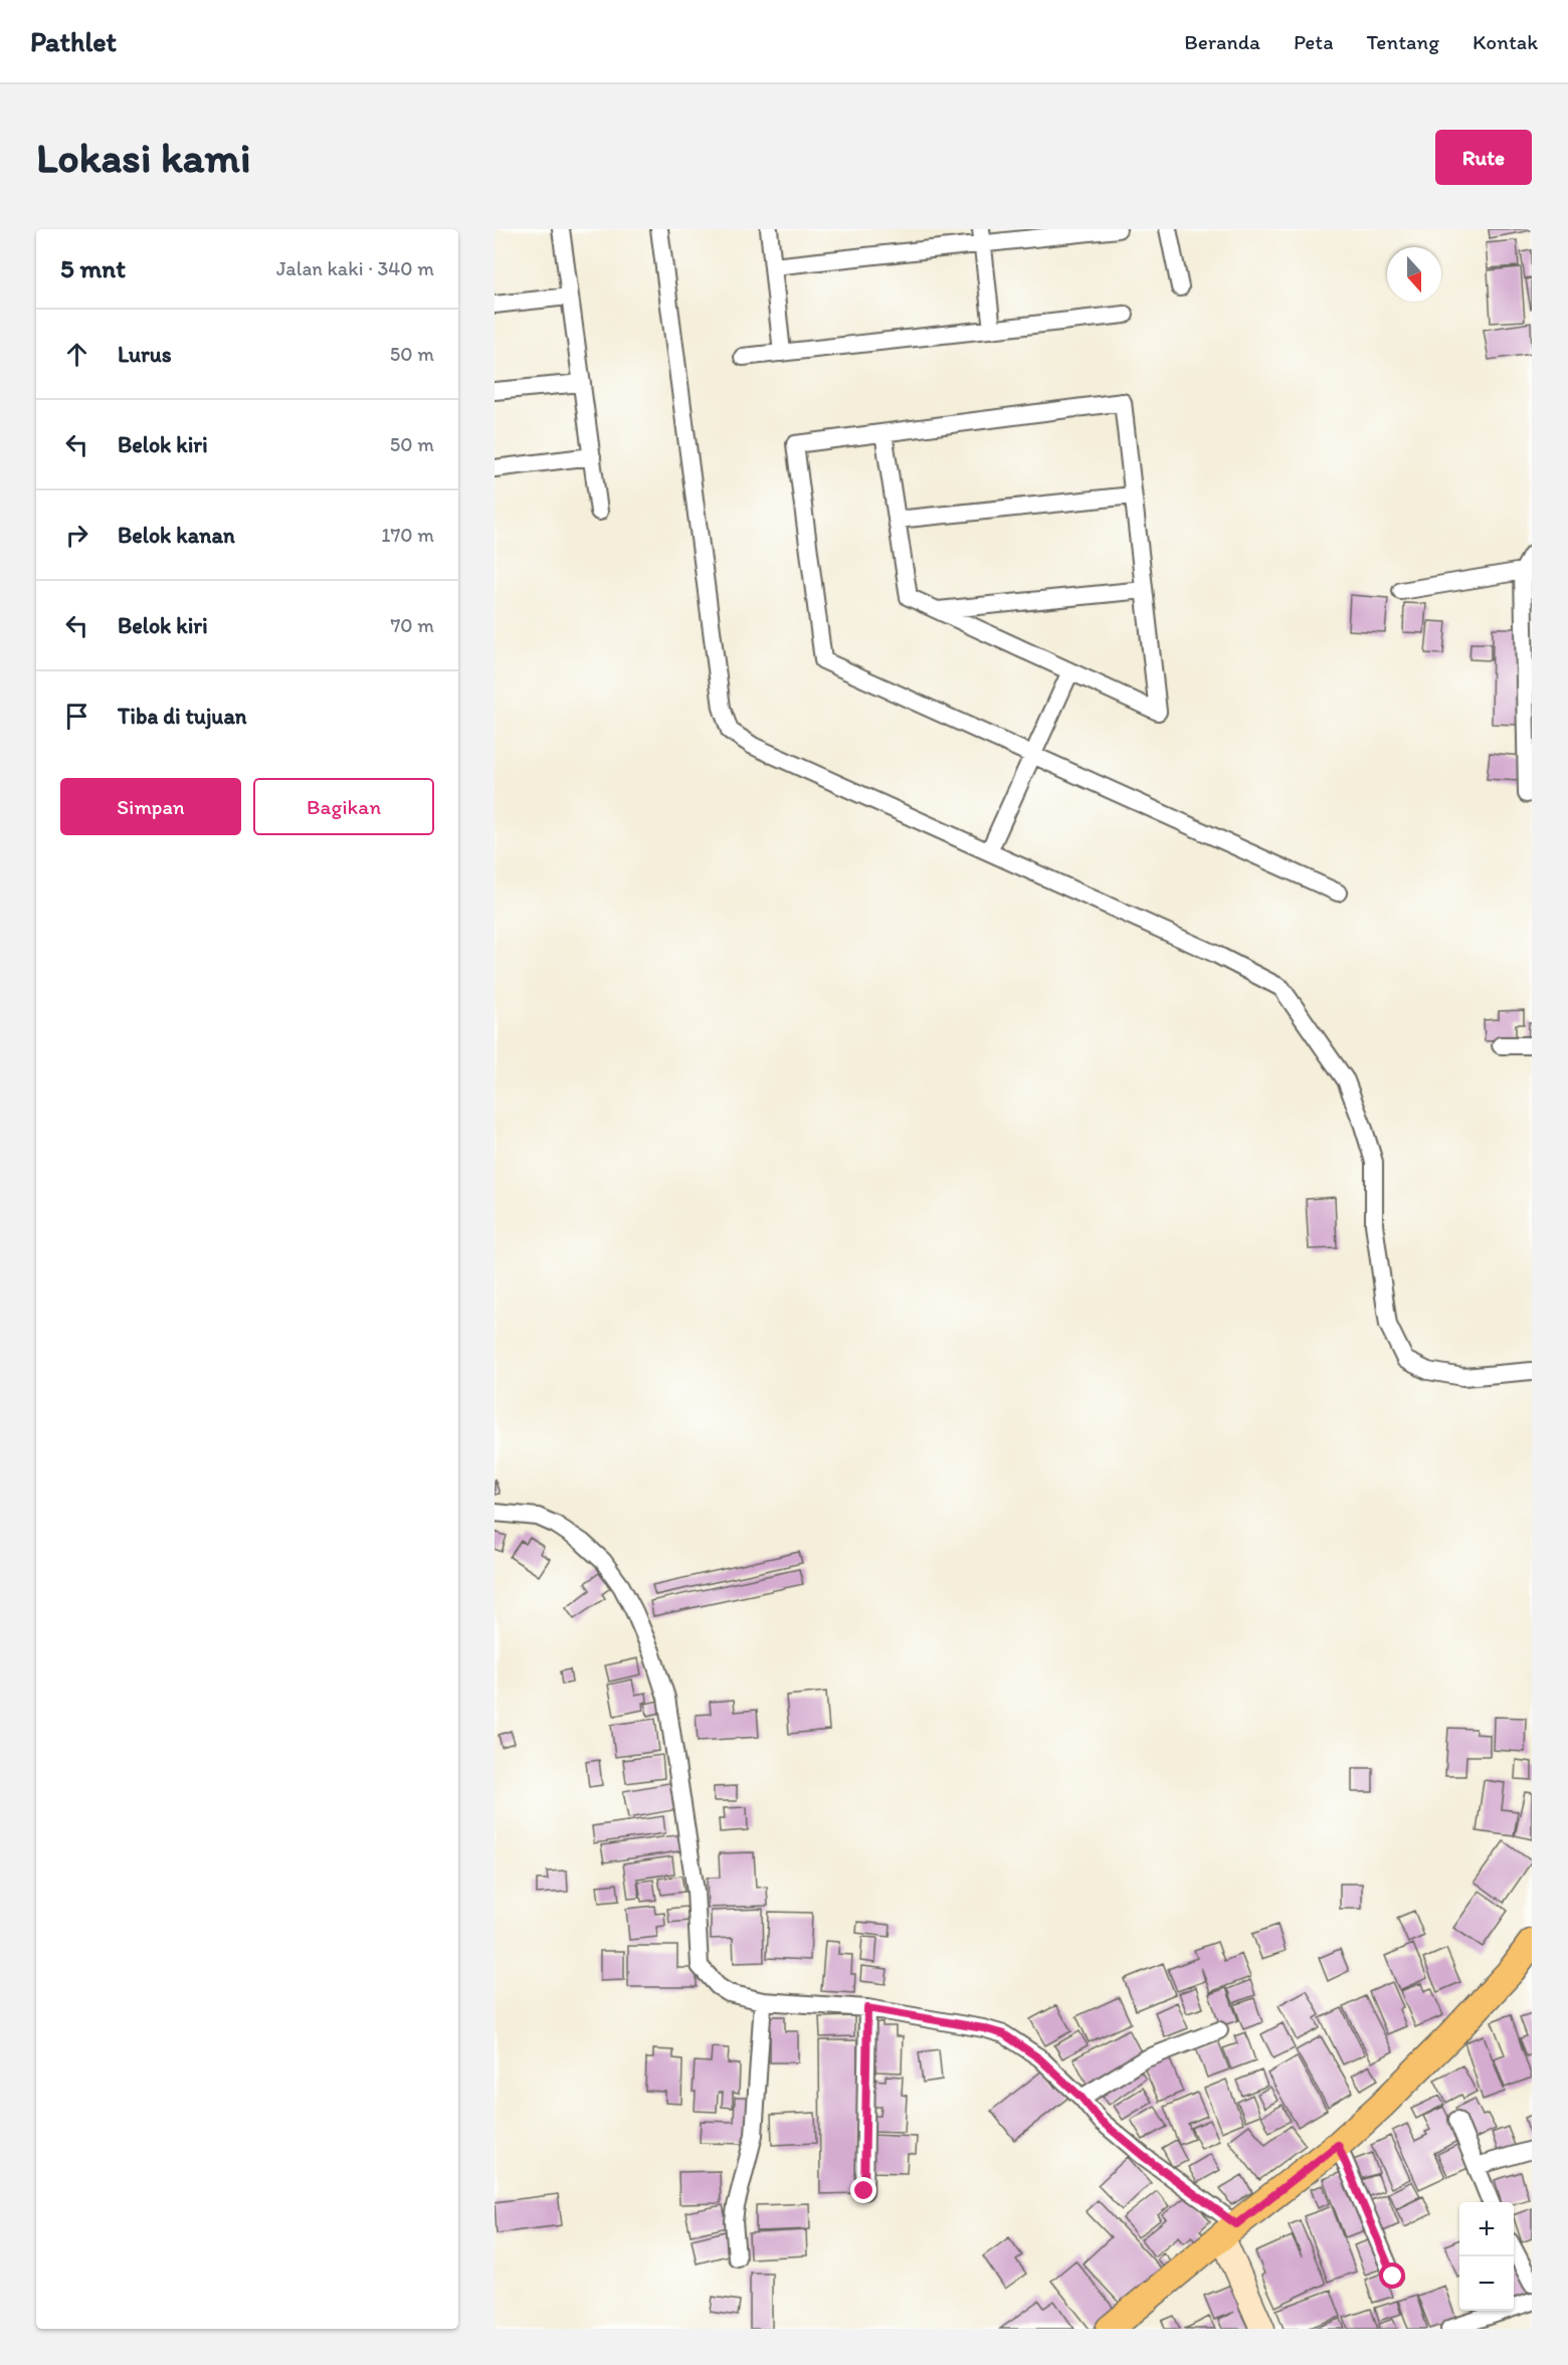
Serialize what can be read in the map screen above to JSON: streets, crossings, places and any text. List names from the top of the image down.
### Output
{
  "north": "bottom",
  "page": {
    "header": "Pathlet",
    "nav": [
      "Beranda",
      "Peta",
      "Tentang",
      "Kontak"
    ],
    "buttons": [
      "Rute",
      ["Simpan", "Bagikan"]
    ],
    "title": "Lokasi kami",
    "heading": ["5 mnt", "Jalan kaki · 340 m"],
    "list": [
      ["Lurus", "50 m"],
      ["Belok kiri", "50 m"],
      ["Belok kanan", "170 m"],
      ["Belok kiri", "70 m"],
      "Tiba di tujuan"
    ],
    "map_buttons": ["+", "−"]
  }
}
